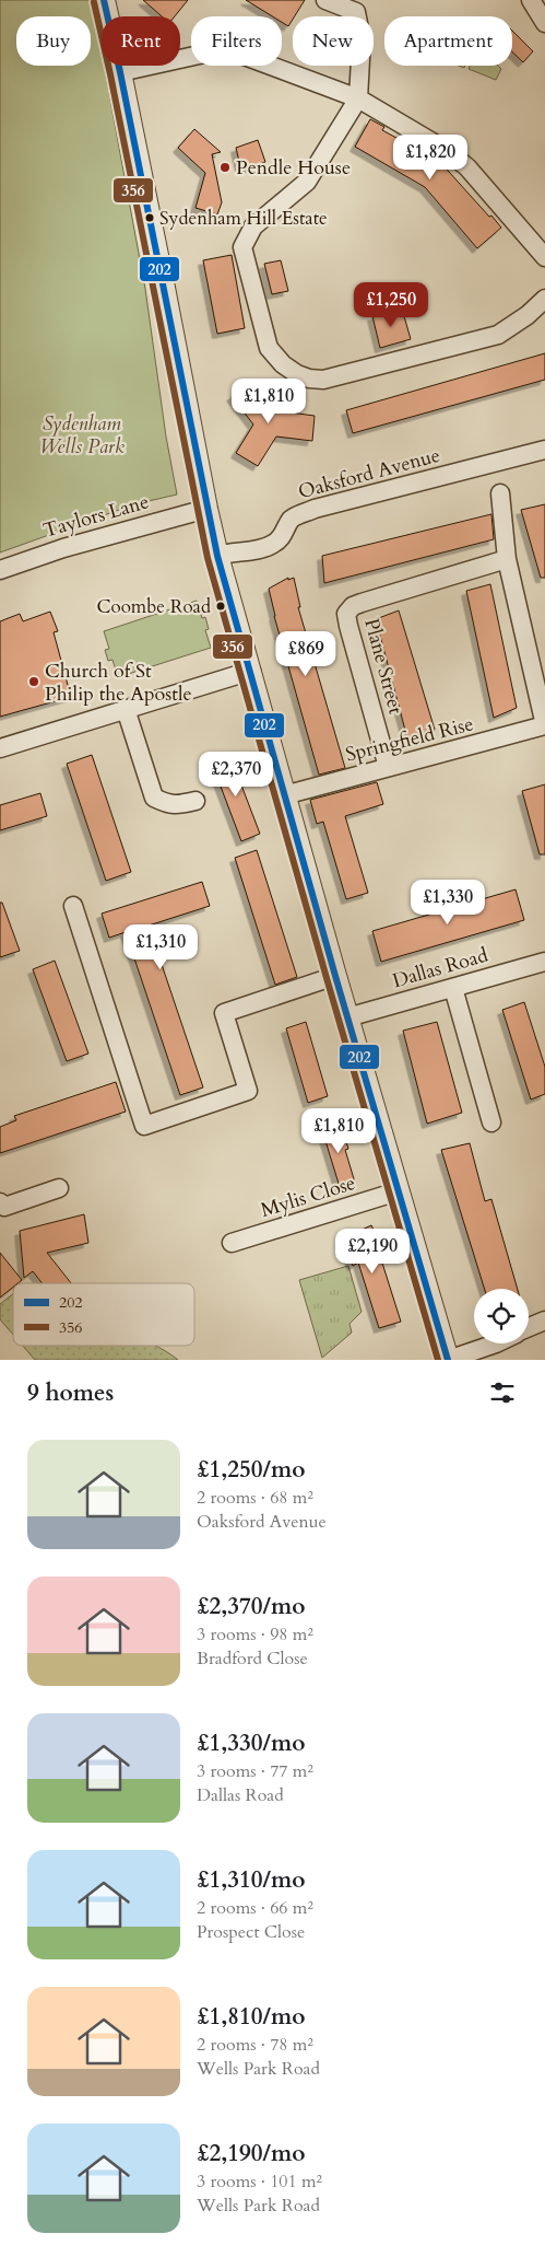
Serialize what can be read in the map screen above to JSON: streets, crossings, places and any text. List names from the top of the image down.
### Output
{
  "streets": {
    "street": [
      "Oaksford Avenue",
      "Taylors Lane",
      "Plane Street",
      "Springfield Rise",
      "Dallas Road",
      "Mylis Close"
    ]
  },
  "crossings": [
    ["Plane Street", "Springfield Rise"]
  ],
  "parks": ["Sydenham Wells Park"],
  "places": [
    "Pendle House",
    "Sydenham Hill Estate",
    "Coombe Road",
    "Church of St Philip the Apostle"
  ],
  "lines": ["transit line 202", "transit line 356"],
  "legend": ["202", "356"],
  "page": {
    "chip": [
      "Buy",
      "Rent",
      "Filters",
      "New",
      "Apartment"
    ],
    "price": [
      "£1,820",
      "£1,250",
      "£1,810",
      "£869",
      "£2,370",
      "£1,330",
      "£1,310",
      "£1,810",
      "£2,190"
    ],
    "heading": "9 homes",
    "list": [
      {
        "name": "£1,250/mo",
        "note": "2 rooms · 68 m² · Oaksford Avenue"
      },
      {
        "name": "£2,370/mo",
        "note": "3 rooms · 98 m² · Bradford Close"
      },
      {
        "name": "£1,330/mo",
        "note": "3 rooms · 77 m² · Dallas Road"
      },
      {
        "name": "£1,310/mo",
        "note": "2 rooms · 66 m² · Prospect Close"
      },
      {
        "name": "£1,810/mo",
        "note": "2 rooms · 78 m² · Wells Park Road"
      },
      {
        "name": "£2,190/mo",
        "note": "3 rooms · 101 m² · Wells Park Road"
      }
    ]
  }
}
